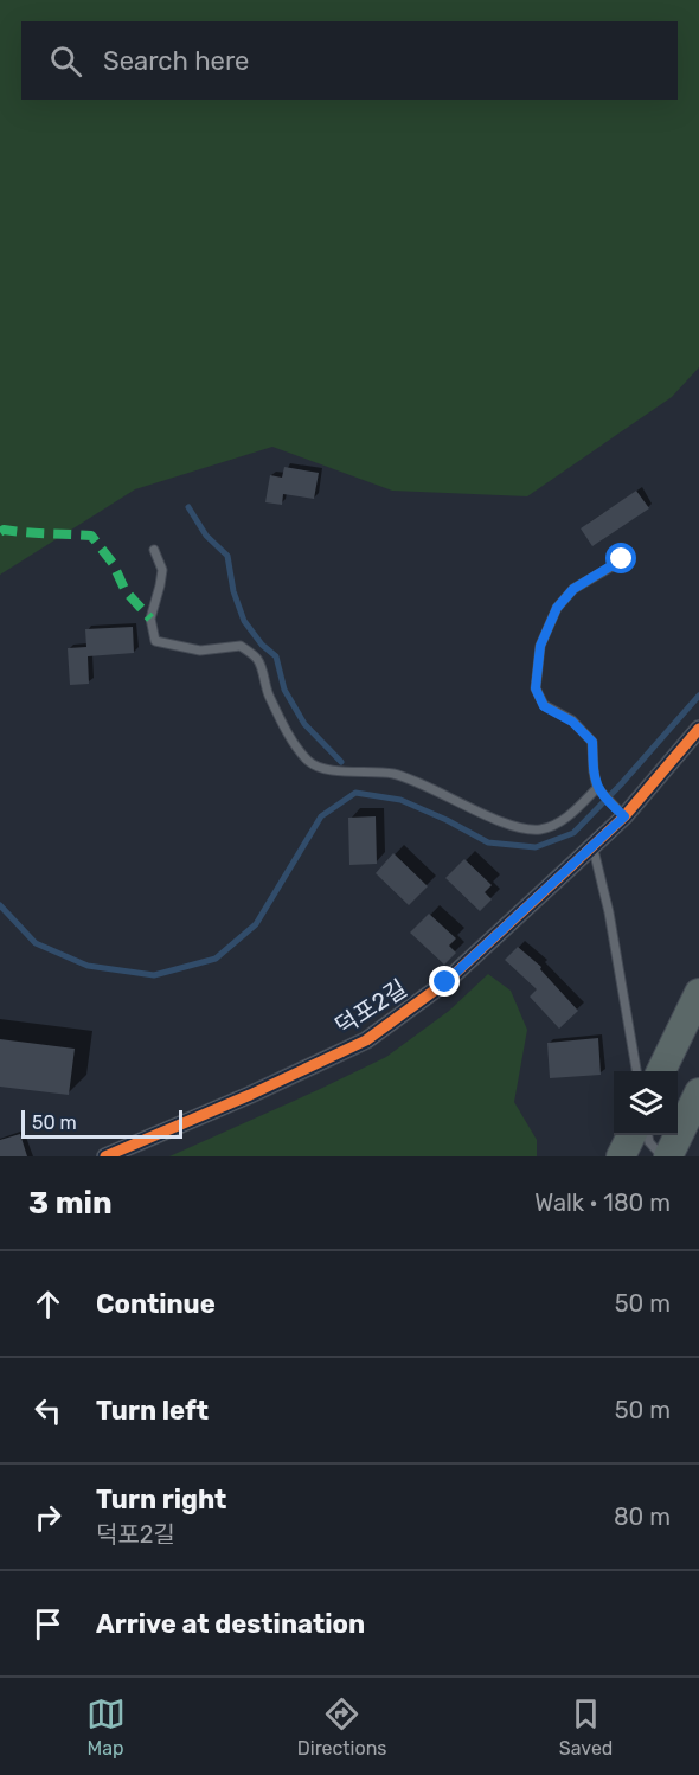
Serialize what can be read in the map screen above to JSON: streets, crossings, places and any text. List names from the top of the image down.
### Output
{
  "streets": {
    "street": ["덕포2길"]
  },
  "scale_bar": "50 m",
  "page": {
    "search": "Search here",
    "scale": "50 m",
    "heading": ["3 min", "Walk · 180 m"],
    "list": [
      ["Continue", "50 m"],
      ["Turn left", "50 m"],
      ["Turn right", "덕포2길", "80 m"],
      "Arrive at destination"
    ],
    "nav": ["Map", "Directions", "Saved"]
  }
}
